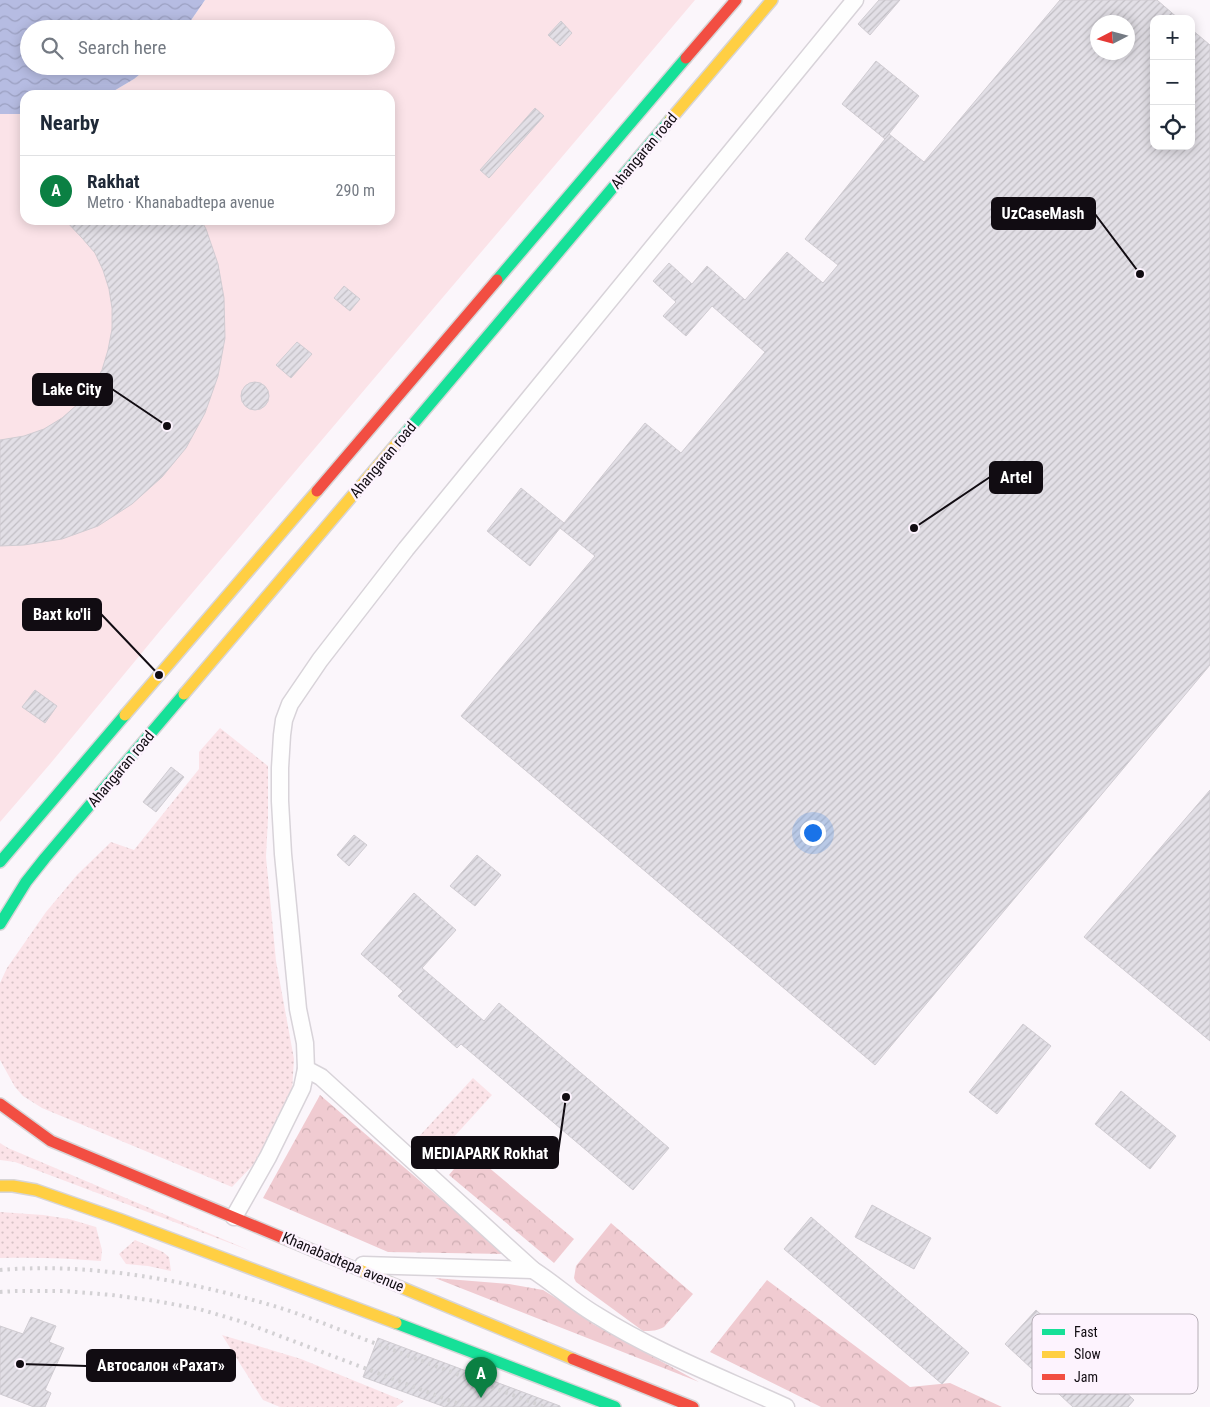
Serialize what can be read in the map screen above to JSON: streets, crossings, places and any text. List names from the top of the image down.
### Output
{
  "streets": {
    "highway": ["Ahangaran road", "Khanabadtepa avenue"]
  },
  "places": [
    "UzCaseMash",
    "Lake City",
    "Artel",
    "Baxt ko'li",
    "MEDIAPARK Rokhat",
    "Автосалон «Рахат»"
  ],
  "legend": ["Fast", "Slow", "Jam"],
  "north": "left",
  "page": {
    "map_buttons": ["+", "−"],
    "search": "Search here",
    "heading": "Nearby",
    "list": [
      {
        "mark": "A",
        "name": "Rakhat",
        "note": "Metro · Khanabadtepa avenue",
        "value": "290 m"
      }
    ],
    "pins": "A"
  }
}
